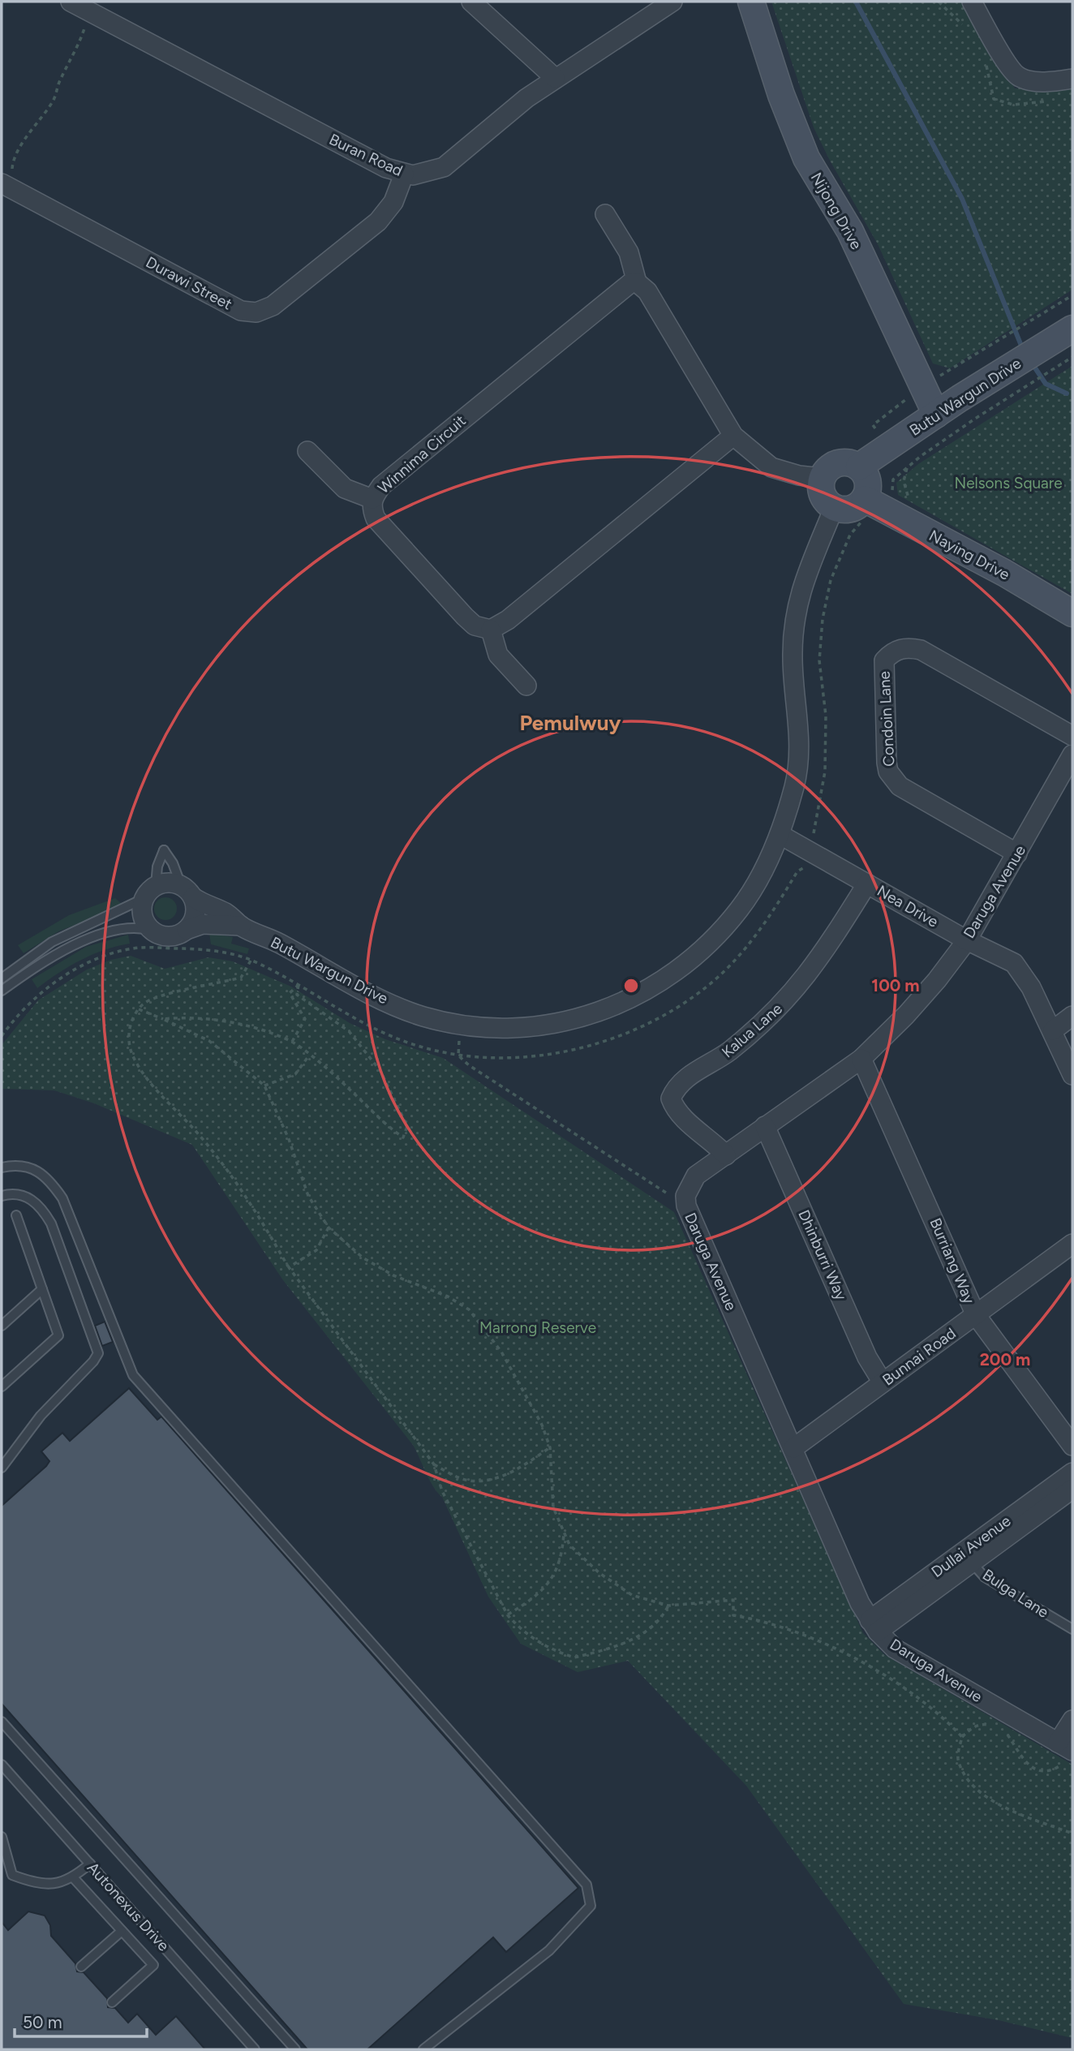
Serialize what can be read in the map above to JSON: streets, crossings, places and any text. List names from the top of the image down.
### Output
{
  "streets": {
    "street": [
      "Buran Road",
      "Nijong Drive",
      "Durawi Street",
      "Butu Wargun Drive",
      "Winnima Circuit",
      "Naying Drive",
      "Condoin Lane",
      "Daruga Avenue",
      "Nea Drive",
      "Kalua Lane",
      "Dhinburri Way",
      "Burriang Way",
      "Bunnai Road",
      "Dullai Avenue"
    ],
    "lane": ["Bulga Lane", "Autonexus Drive"]
  },
  "crossings": [
    ["Buran Road", "Durawi Street"],
    ["Nijong Drive", "Butu Wargun Drive"],
    ["Butu Wargun Drive", "Naying Drive"],
    ["Butu Wargun Drive", "Nea Drive"],
    ["Condoin Lane", "Daruga Avenue"],
    ["Daruga Avenue", "Nea Drive"],
    ["Daruga Avenue", "Kalua Lane"],
    ["Daruga Avenue", "Dhinburri Way"],
    ["Daruga Avenue", "Burriang Way"],
    ["Daruga Avenue", "Bunnai Road"],
    ["Daruga Avenue", "Dullai Avenue"],
    ["Nea Drive", "Kalua Lane"],
    ["Dhinburri Way", "Bunnai Road"],
    ["Burriang Way", "Bunnai Road"],
    ["Dullai Avenue", "Bulga Lane"]
  ],
  "districts": ["Pemulwuy"],
  "parks": ["Nelsons Square", "Marrong Reserve"],
  "scale_bar": "50 m",
  "rings": ["100 m", "200 m"]
}
